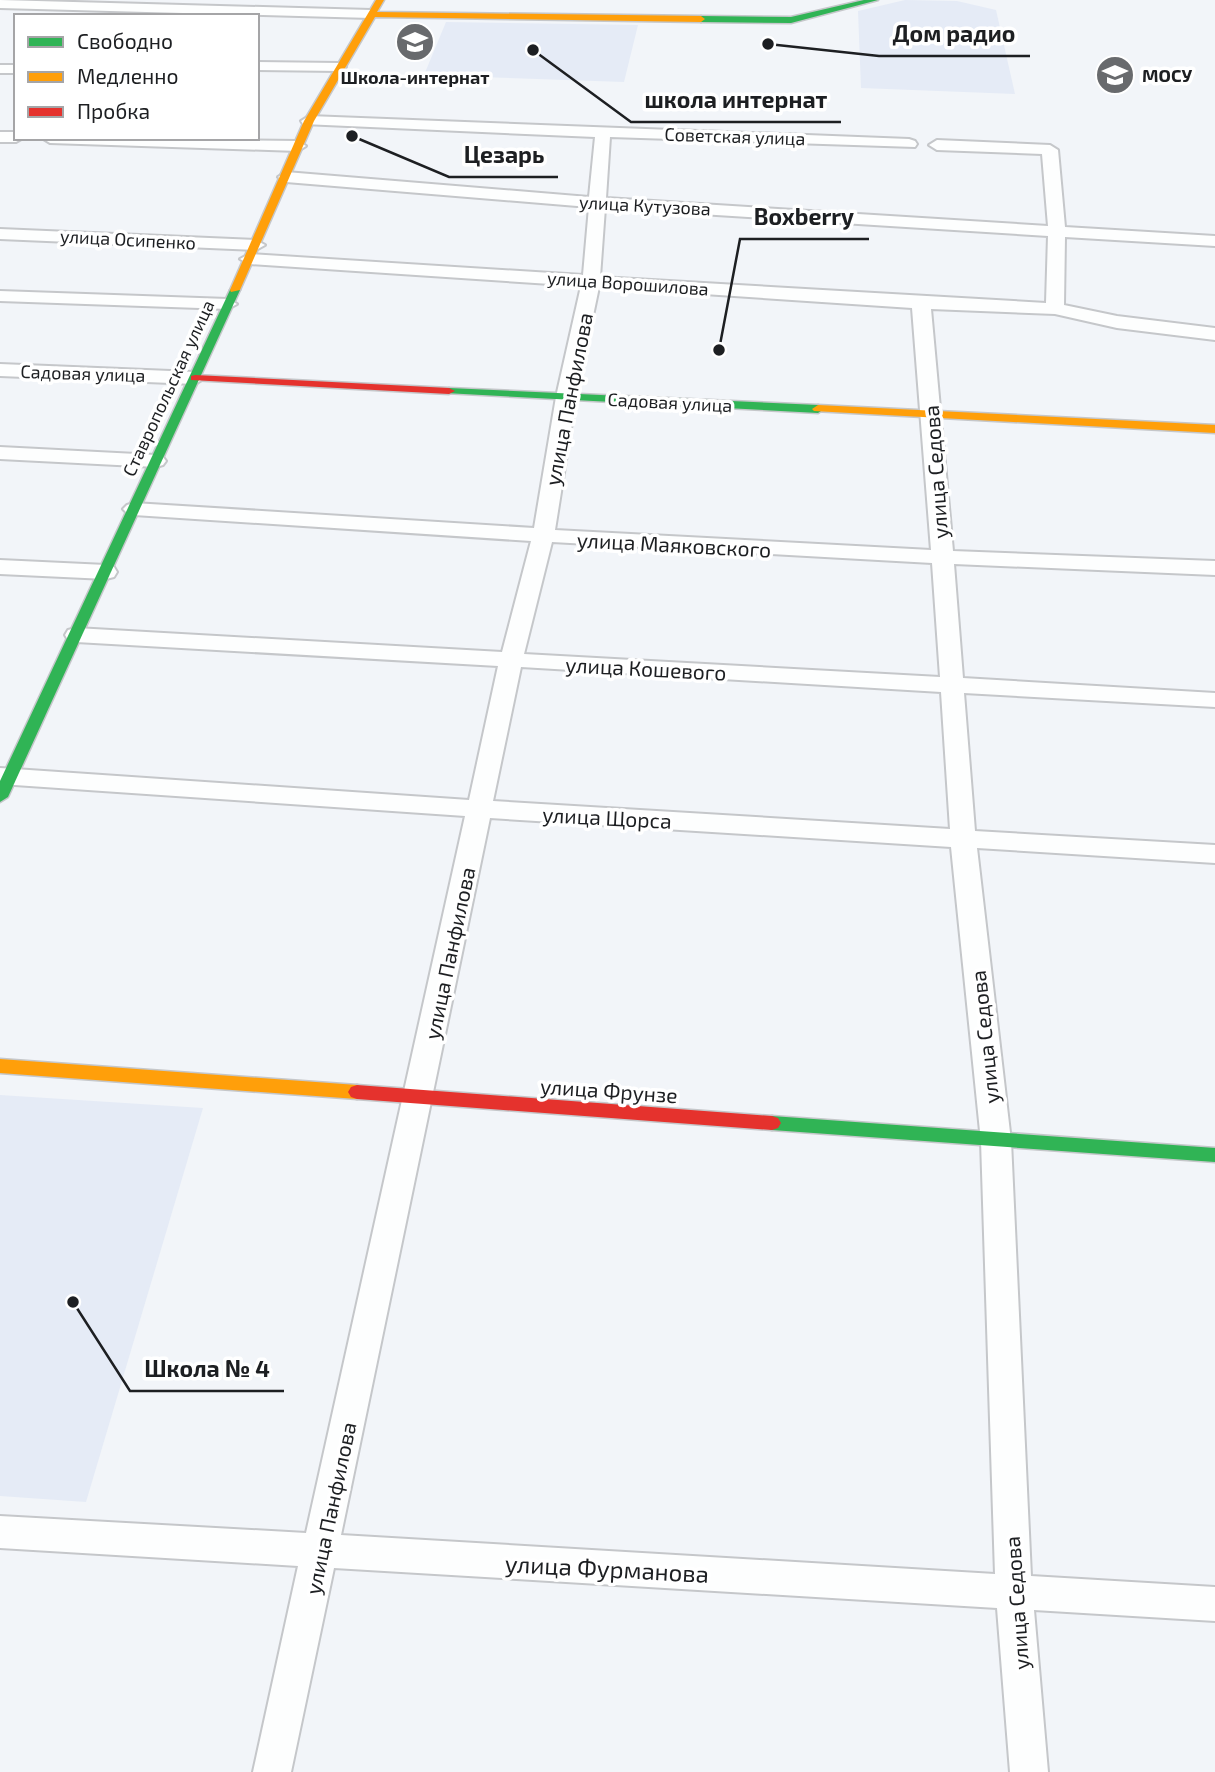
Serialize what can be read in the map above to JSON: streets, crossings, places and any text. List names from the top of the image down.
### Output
{
  "streets": {
    "street": [
      "Советская улица",
      "улица Кутузова",
      "улица Осипенко",
      "улица Ворошилова",
      "Садовая улица",
      "Ставропольская улица",
      "улица Панфилова",
      "улица Седова",
      "улица Маяковского",
      "улица Кошевого",
      "улица Щорса",
      "улица Фрунзе",
      "улица Фурманова"
    ]
  },
  "crossings": [
    ["Советская улица", "Ставропольская улица"],
    ["Советская улица", "улица Панфилова"],
    ["улица Кутузова", "Ставропольская улица"],
    ["улица Кутузова", "улица Панфилова"],
    ["улица Осипенко", "улица Ворошилова"],
    ["улица Осипенко", "Ставропольская улица"],
    ["улица Ворошилова", "Ставропольская улица"],
    ["улица Ворошилова", "улица Панфилова"],
    ["улица Ворошилова", "улица Седова"],
    ["Садовая улица", "Ставропольская улица"],
    ["Садовая улица", "улица Панфилова"],
    ["Садовая улица", "улица Седова"],
    ["Ставропольская улица", "улица Маяковского"],
    ["Ставропольская улица", "улица Кошевого"],
    ["Ставропольская улица", "улица Щорса"],
    ["улица Панфилова", "улица Маяковского"],
    ["улица Панфилова", "улица Кошевого"],
    ["улица Панфилова", "улица Щорса"],
    ["улица Панфилова", "улица Фрунзе"],
    ["улица Панфилова", "улица Фурманова"],
    ["улица Седова", "улица Маяковского"],
    ["улица Седова", "улица Кошевого"],
    ["улица Седова", "улица Щорса"],
    ["улица Седова", "улица Фрунзе"],
    ["улица Седова", "улица Фурманова"]
  ],
  "places": {
    "school or university": ["Школа-интернат", "МОСУ"],
    "other": [
      "Дом радио",
      "школа интернат",
      "Цезарь",
      "Boxberry",
      "Школа № 4"
    ]
  },
  "legend": ["Свободно", "Медленно", "Пробка"]
}
